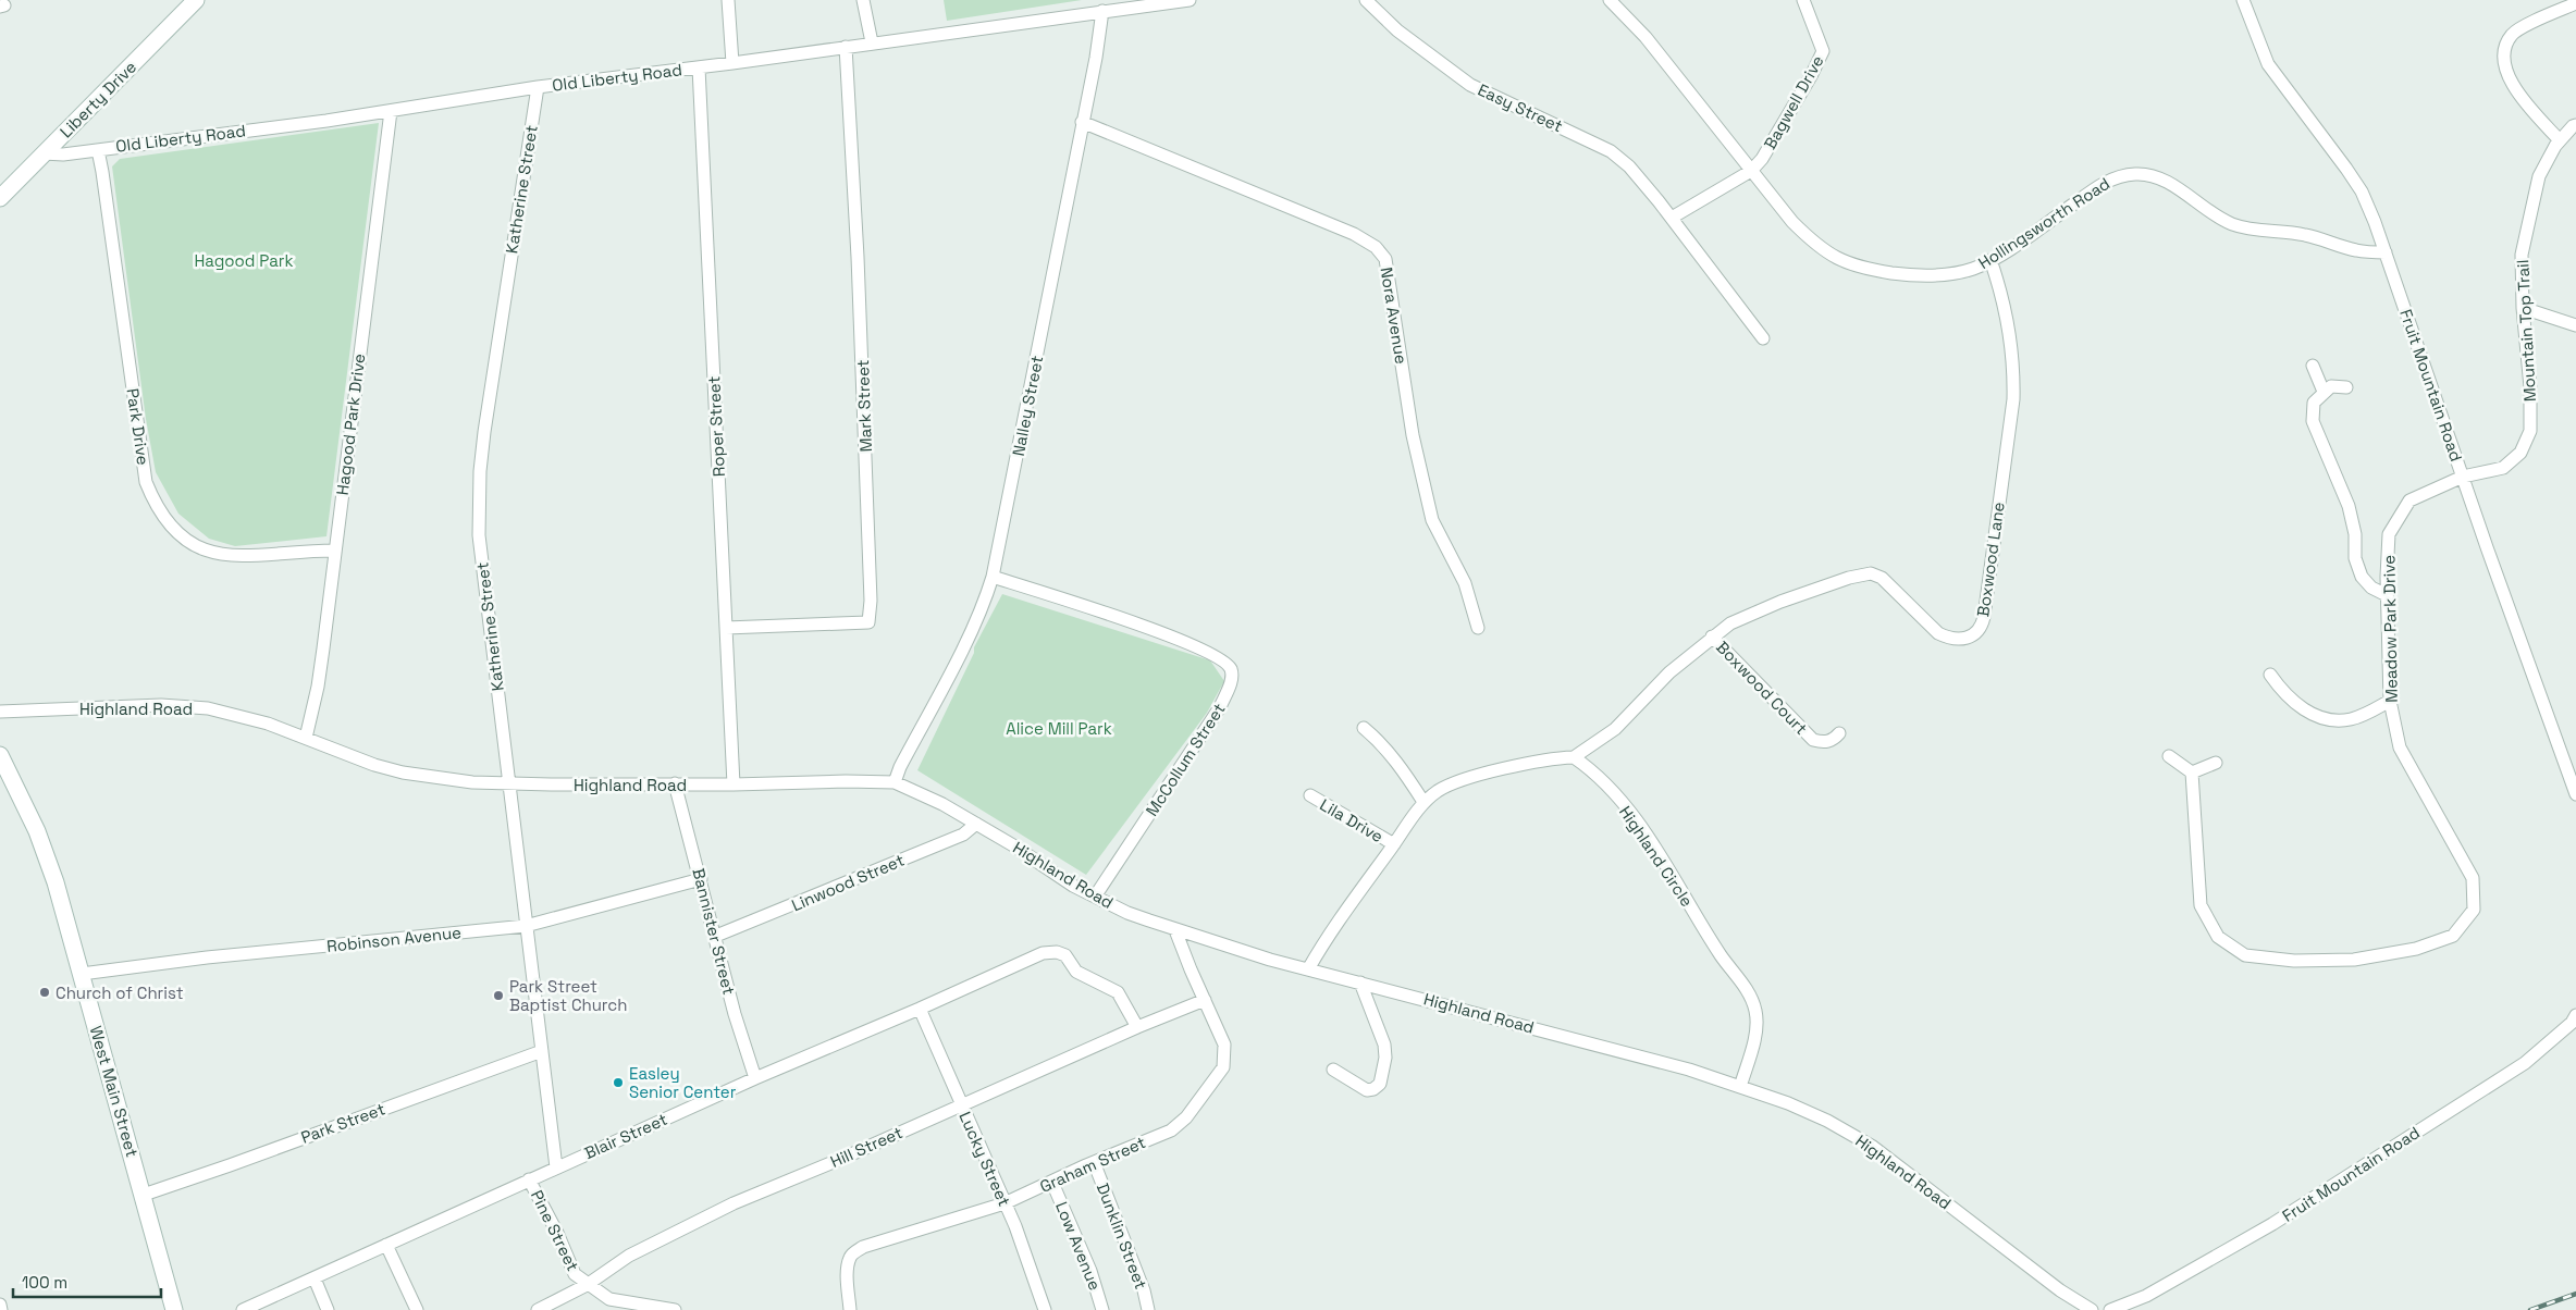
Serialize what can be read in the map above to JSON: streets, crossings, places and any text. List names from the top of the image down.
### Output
{
  "streets": {
    "main road": ["Liberty Drive", "West Main Street"],
    "street": [
      "Old Liberty Road",
      "Bagwell Drive",
      "Easy Street",
      "Katherine Street",
      "Hollingsworth Road",
      "Nora Avenue",
      "Mountain Top Trail",
      "Fruit Mountain Road",
      "Mark Street",
      "Nalley Street",
      "Hagood Park Drive",
      "Park Drive",
      "Roper Street",
      "Boxwood Lane",
      "Meadow Park Drive",
      "Boxwood Court",
      "Highland Road",
      "McCollum Street",
      "Lila Drive",
      "Highland Circle",
      "Linwood Street",
      "Bannister Street",
      "Robinson Avenue",
      "Park Street",
      "Blair Street",
      "Hill Street",
      "Lucky Street",
      "Graham Street",
      "Pine Street",
      "Dunklin Street",
      "Low Avenue"
    ]
  },
  "crossings": [
    ["Old Liberty Road", "Liberty Drive"],
    ["Old Liberty Road", "Katherine Street"],
    ["Old Liberty Road", "Mark Street"],
    ["Old Liberty Road", "Nalley Street"],
    ["Old Liberty Road", "Hagood Park Drive"],
    ["Old Liberty Road", "Park Drive"],
    ["Old Liberty Road", "Roper Street"],
    ["Bagwell Drive", "Hollingsworth Road"],
    ["Katherine Street", "Highland Road"],
    ["Katherine Street", "Robinson Avenue"],
    ["Katherine Street", "Park Street"],
    ["Katherine Street", "Blair Street"],
    ["Hollingsworth Road", "Fruit Mountain Road"],
    ["Hollingsworth Road", "Boxwood Lane"],
    ["Nora Avenue", "Nalley Street"],
    ["Mountain Top Trail", "Fruit Mountain Road"],
    ["Mountain Top Trail", "Meadow Park Drive"],
    ["Fruit Mountain Road", "Meadow Park Drive"],
    ["Mark Street", "Roper Street"],
    ["Nalley Street", "Highland Road"],
    ["Nalley Street", "McCollum Street"],
    ["Hagood Park Drive", "Park Drive"],
    ["Hagood Park Drive", "Highland Road"],
    ["Roper Street", "Highland Road"],
    ["Boxwood Lane", "Boxwood Court"],
    ["Boxwood Lane", "Highland Circle"],
    ["Highland Road", "McCollum Street"],
    ["Highland Road", "Highland Circle"],
    ["Highland Road", "Linwood Street"],
    ["Highland Road", "Bannister Street"],
    ["Highland Road", "Graham Street"],
    ["Linwood Street", "Bannister Street"],
    ["Bannister Street", "Robinson Avenue"],
    ["Bannister Street", "Blair Street"],
    ["Robinson Avenue", "West Main Street"],
    ["West Main Street", "Park Street"],
    ["Blair Street", "Hill Street"],
    ["Blair Street", "Lucky Street"],
    ["Blair Street", "Pine Street"],
    ["Hill Street", "Lucky Street"],
    ["Hill Street", "Graham Street"],
    ["Hill Street", "Pine Street"],
    ["Lucky Street", "Graham Street"],
    ["Graham Street", "Dunklin Street"],
    ["Graham Street", "Low Avenue"]
  ],
  "parks": ["Hagood Park", "Alice Mill Park"],
  "places": ["Church of Christ", "Park Street Baptist Church", "Easley Senior Center"],
  "scale_bar": "100 m"
}
